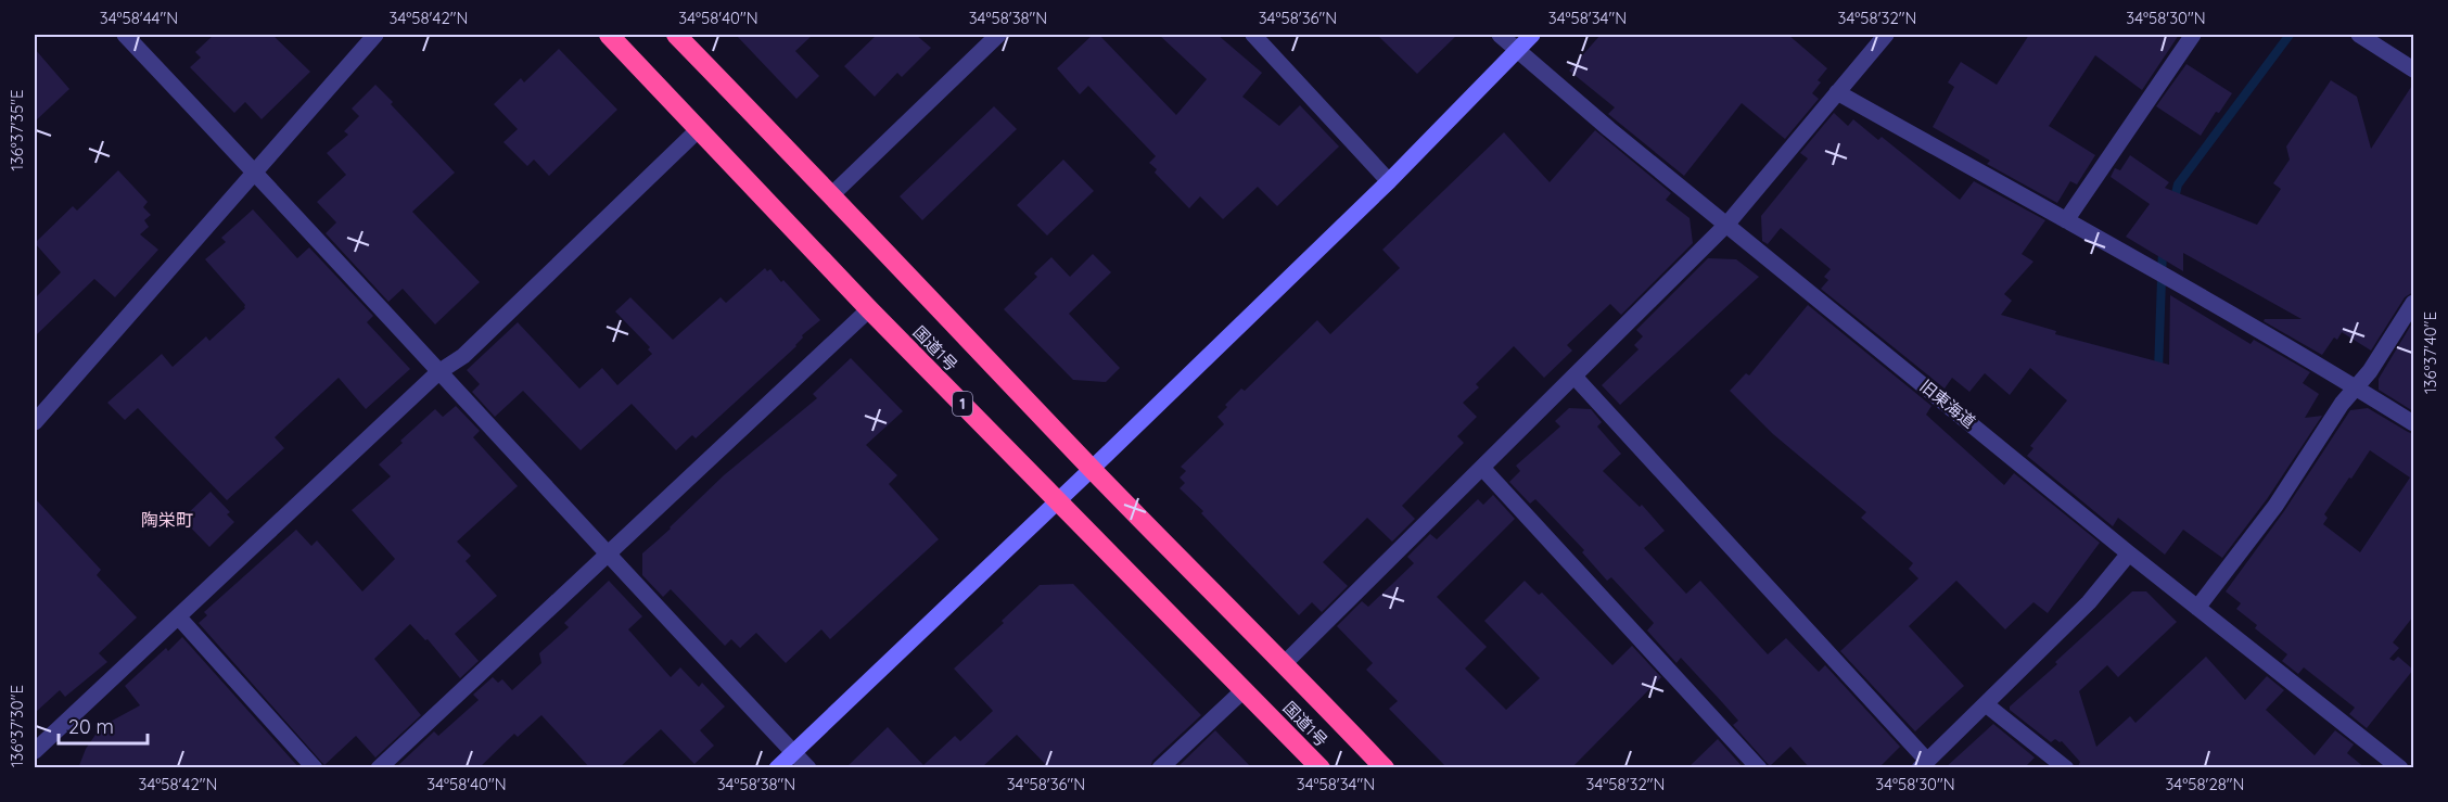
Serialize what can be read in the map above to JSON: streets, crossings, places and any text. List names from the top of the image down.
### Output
{
  "streets": {
    "highway": ["国道1号", "1"],
    "street": ["旧東海道"]
  },
  "districts": ["陶栄町"],
  "scale_bar": "20 m",
  "coordinates": [
    "34°58'44\"N",
    "34°58'42\"N",
    "34°58'40\"N",
    "34°58'38\"N",
    "34°58'36\"N",
    "34°58'34\"N",
    "34°58'32\"N",
    "34°58'30\"N",
    "136°37'35\"E",
    "136°37'40\"E",
    "136°37'30\"E",
    "34°58'28\"N"
  ]
}
